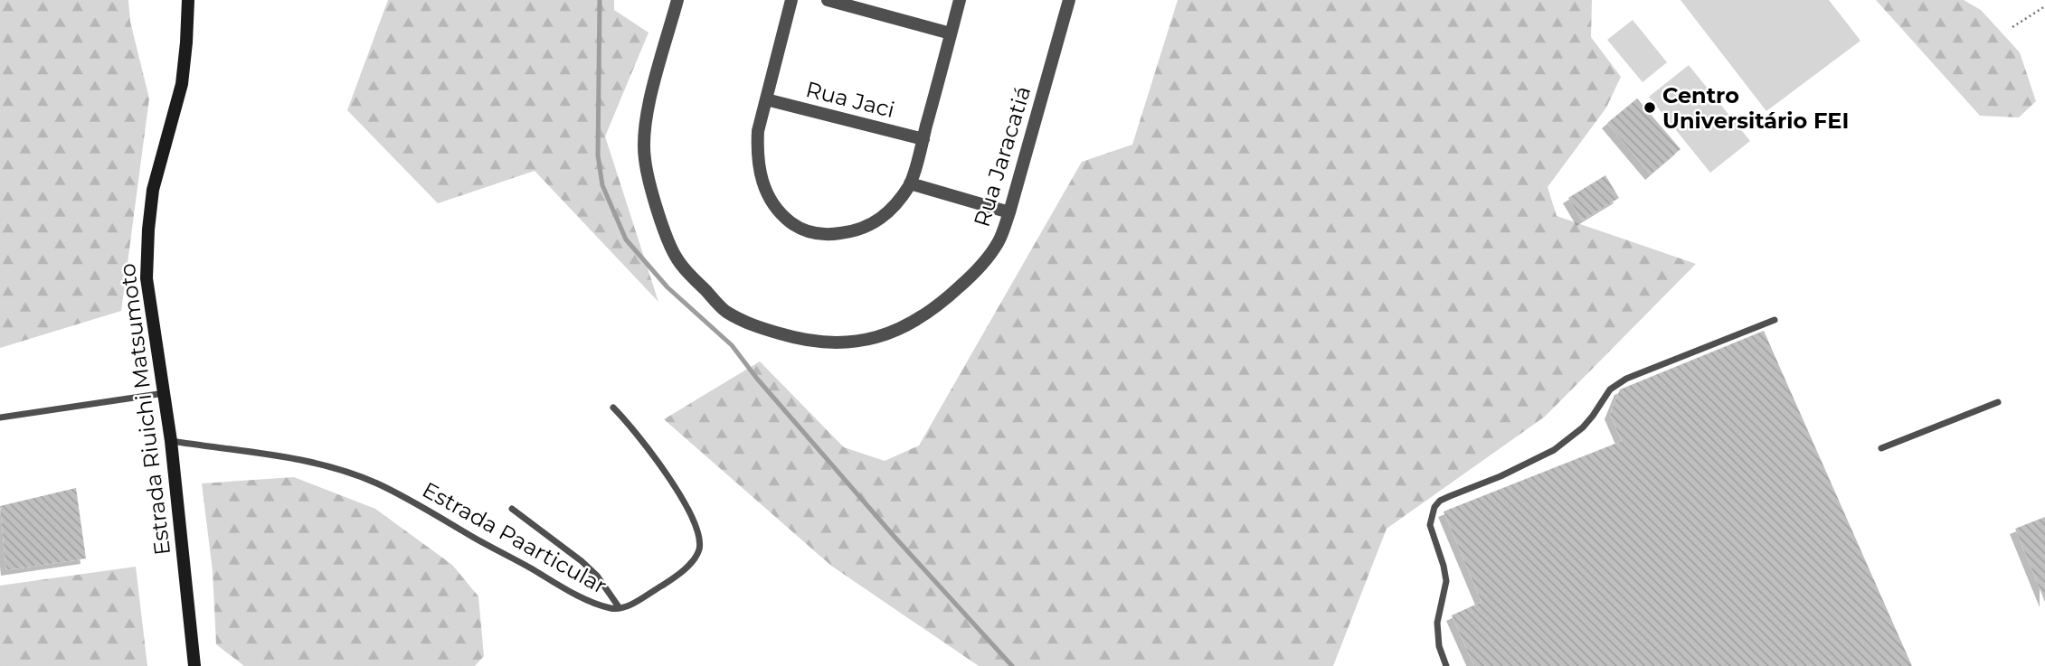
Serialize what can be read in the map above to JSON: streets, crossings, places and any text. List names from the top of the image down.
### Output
{
  "streets": {
    "street": ["Rua Jaci", "Rua Jaracatiá", "Estrada Riuichi Matsumoto"],
    "lane": ["Estrada Paarticular"]
  },
  "crossings": [
    ["Estrada Riuichi Matsumoto", "Estrada Paarticular"]
  ],
  "places": ["Centro Universitário FEI"]
}
